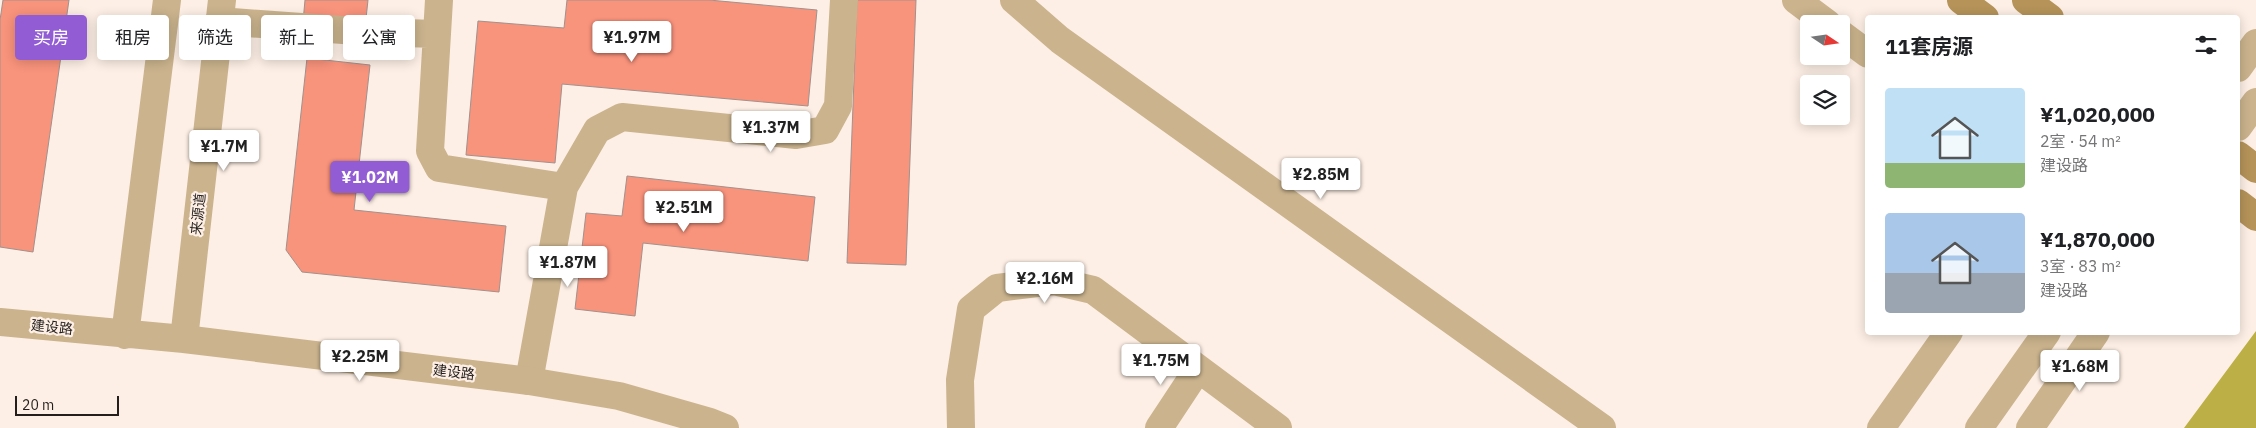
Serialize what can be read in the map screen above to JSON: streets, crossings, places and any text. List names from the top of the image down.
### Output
{
  "streets": {
    "street": ["来源道", "建设路"]
  },
  "crossings": [
    ["来源道", "建设路"]
  ],
  "scale_bar": "20 m",
  "north": "right",
  "page": {
    "chip": [
      "买房",
      "租房",
      "筛选",
      "新上",
      "公寓"
    ],
    "heading": "11套房源",
    "price": [
      "¥1.97M",
      "¥1.37M",
      "¥1.7M",
      "¥2.85M",
      "¥1.02M",
      "¥2.51M",
      "¥1.87M",
      "¥2.16M",
      "¥2.25M",
      "¥1.75M",
      "¥1.68M"
    ],
    "list": [
      {
        "name": "¥1,020,000",
        "note": "2室 · 54 m² · 建设路"
      },
      {
        "name": "¥1,870,000",
        "note": "3室 · 83 m² · 建设路"
      }
    ],
    "scale": "20 m"
  }
}
